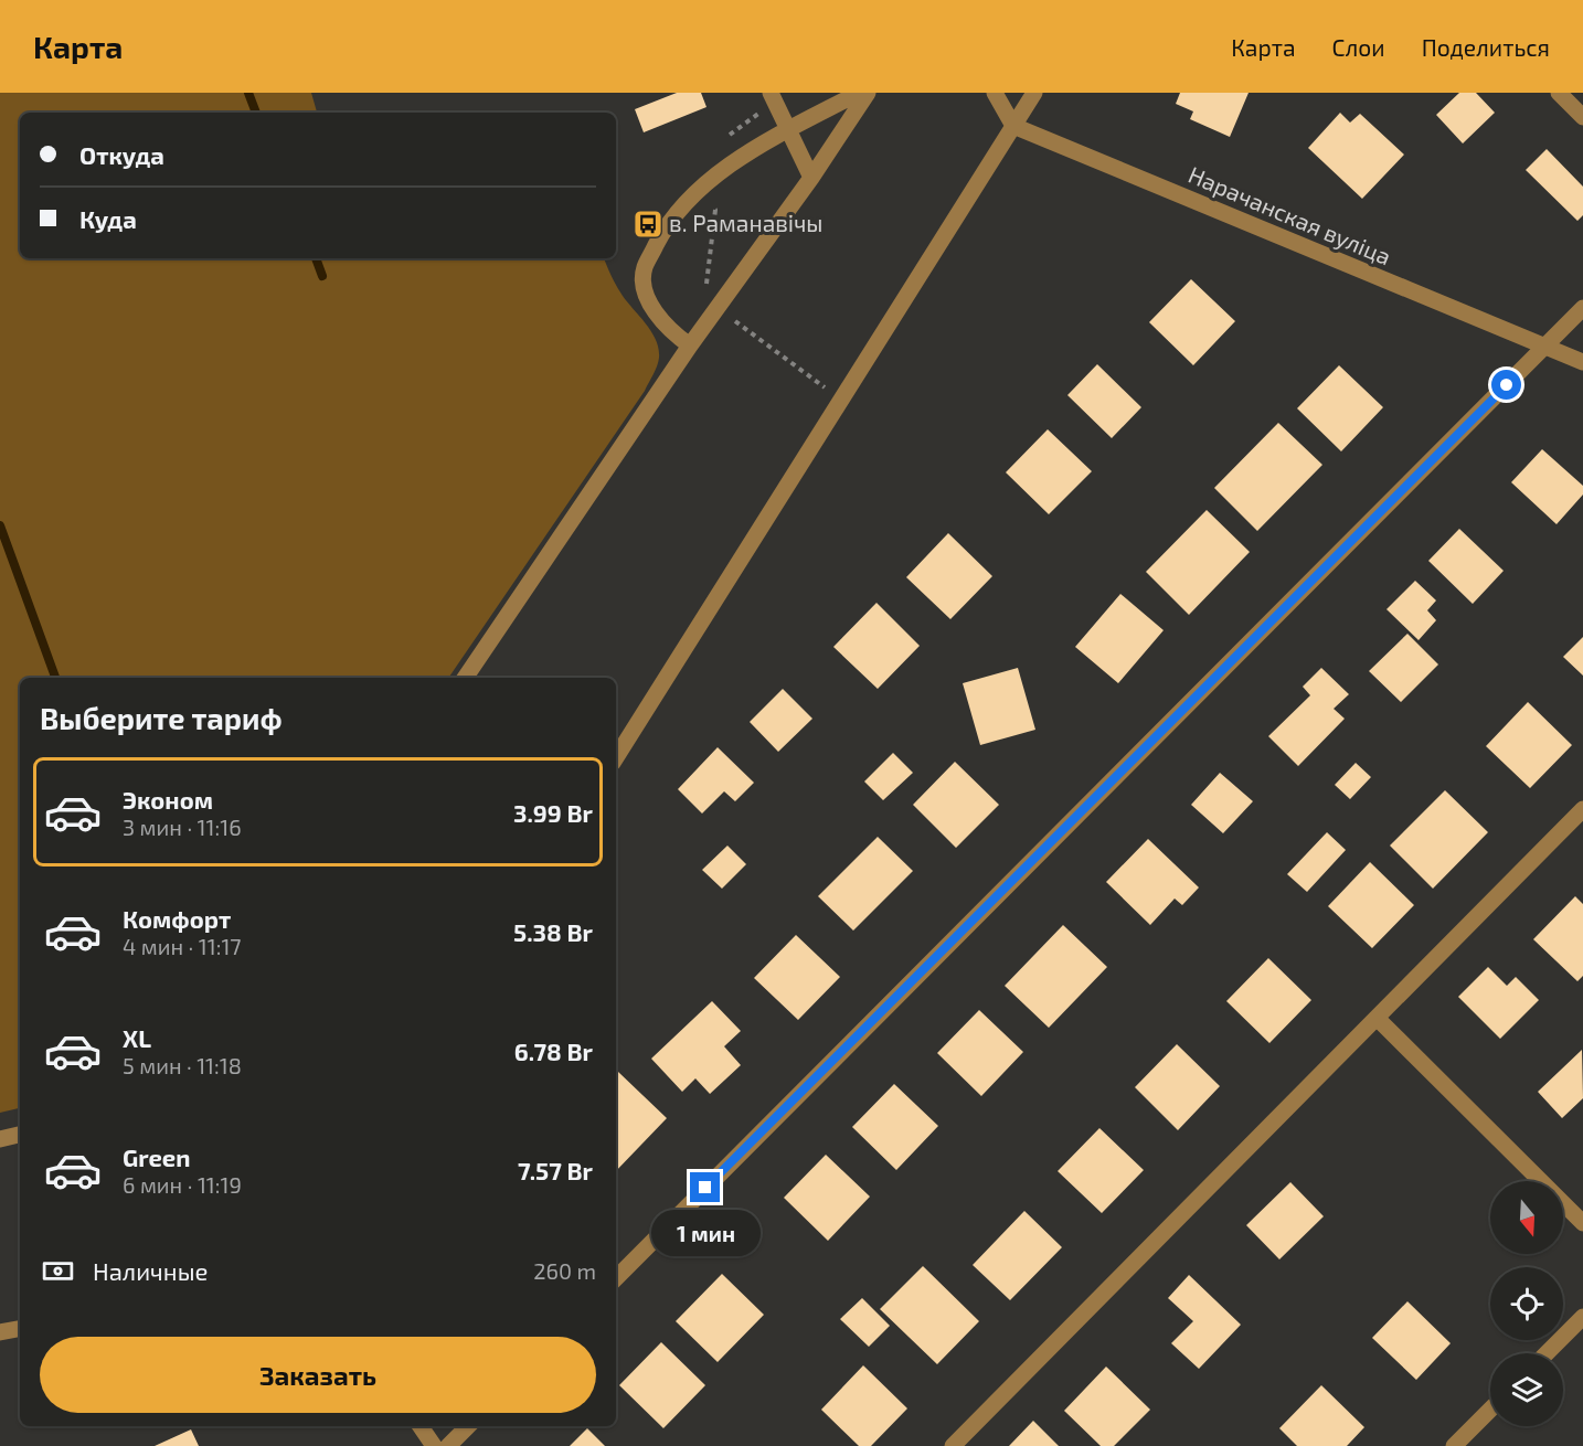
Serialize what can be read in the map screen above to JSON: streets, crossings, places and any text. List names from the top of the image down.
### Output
{
  "streets": {
    "street": ["Нарачанская вуліца"]
  },
  "places": {
    "bus stop": ["в. Раманавічы"]
  },
  "north": "bottom",
  "page": {
    "header": "Карта",
    "nav": ["Карта", "Слои", "Поделиться"],
    "banner": ["Откуда", "Куда"],
    "heading": "Выберите тариф",
    "list": [
      {
        "name": "Эконом",
        "note": "3 мин · 11:16",
        "value": "3.99 Br"
      },
      {
        "name": "Комфорт",
        "note": "4 мин · 11:17",
        "value": "5.38 Br"
      },
      {
        "name": "XL",
        "note": "5 мин · 11:18",
        "value": "6.78 Br"
      },
      {
        "name": "Green",
        "note": "6 мин · 11:19",
        "value": "7.57 Br"
      }
    ],
    "bubble": "1 мин",
    "pay": ["Наличные", "260 m"],
    "buttons": "Заказать"
  }
}
